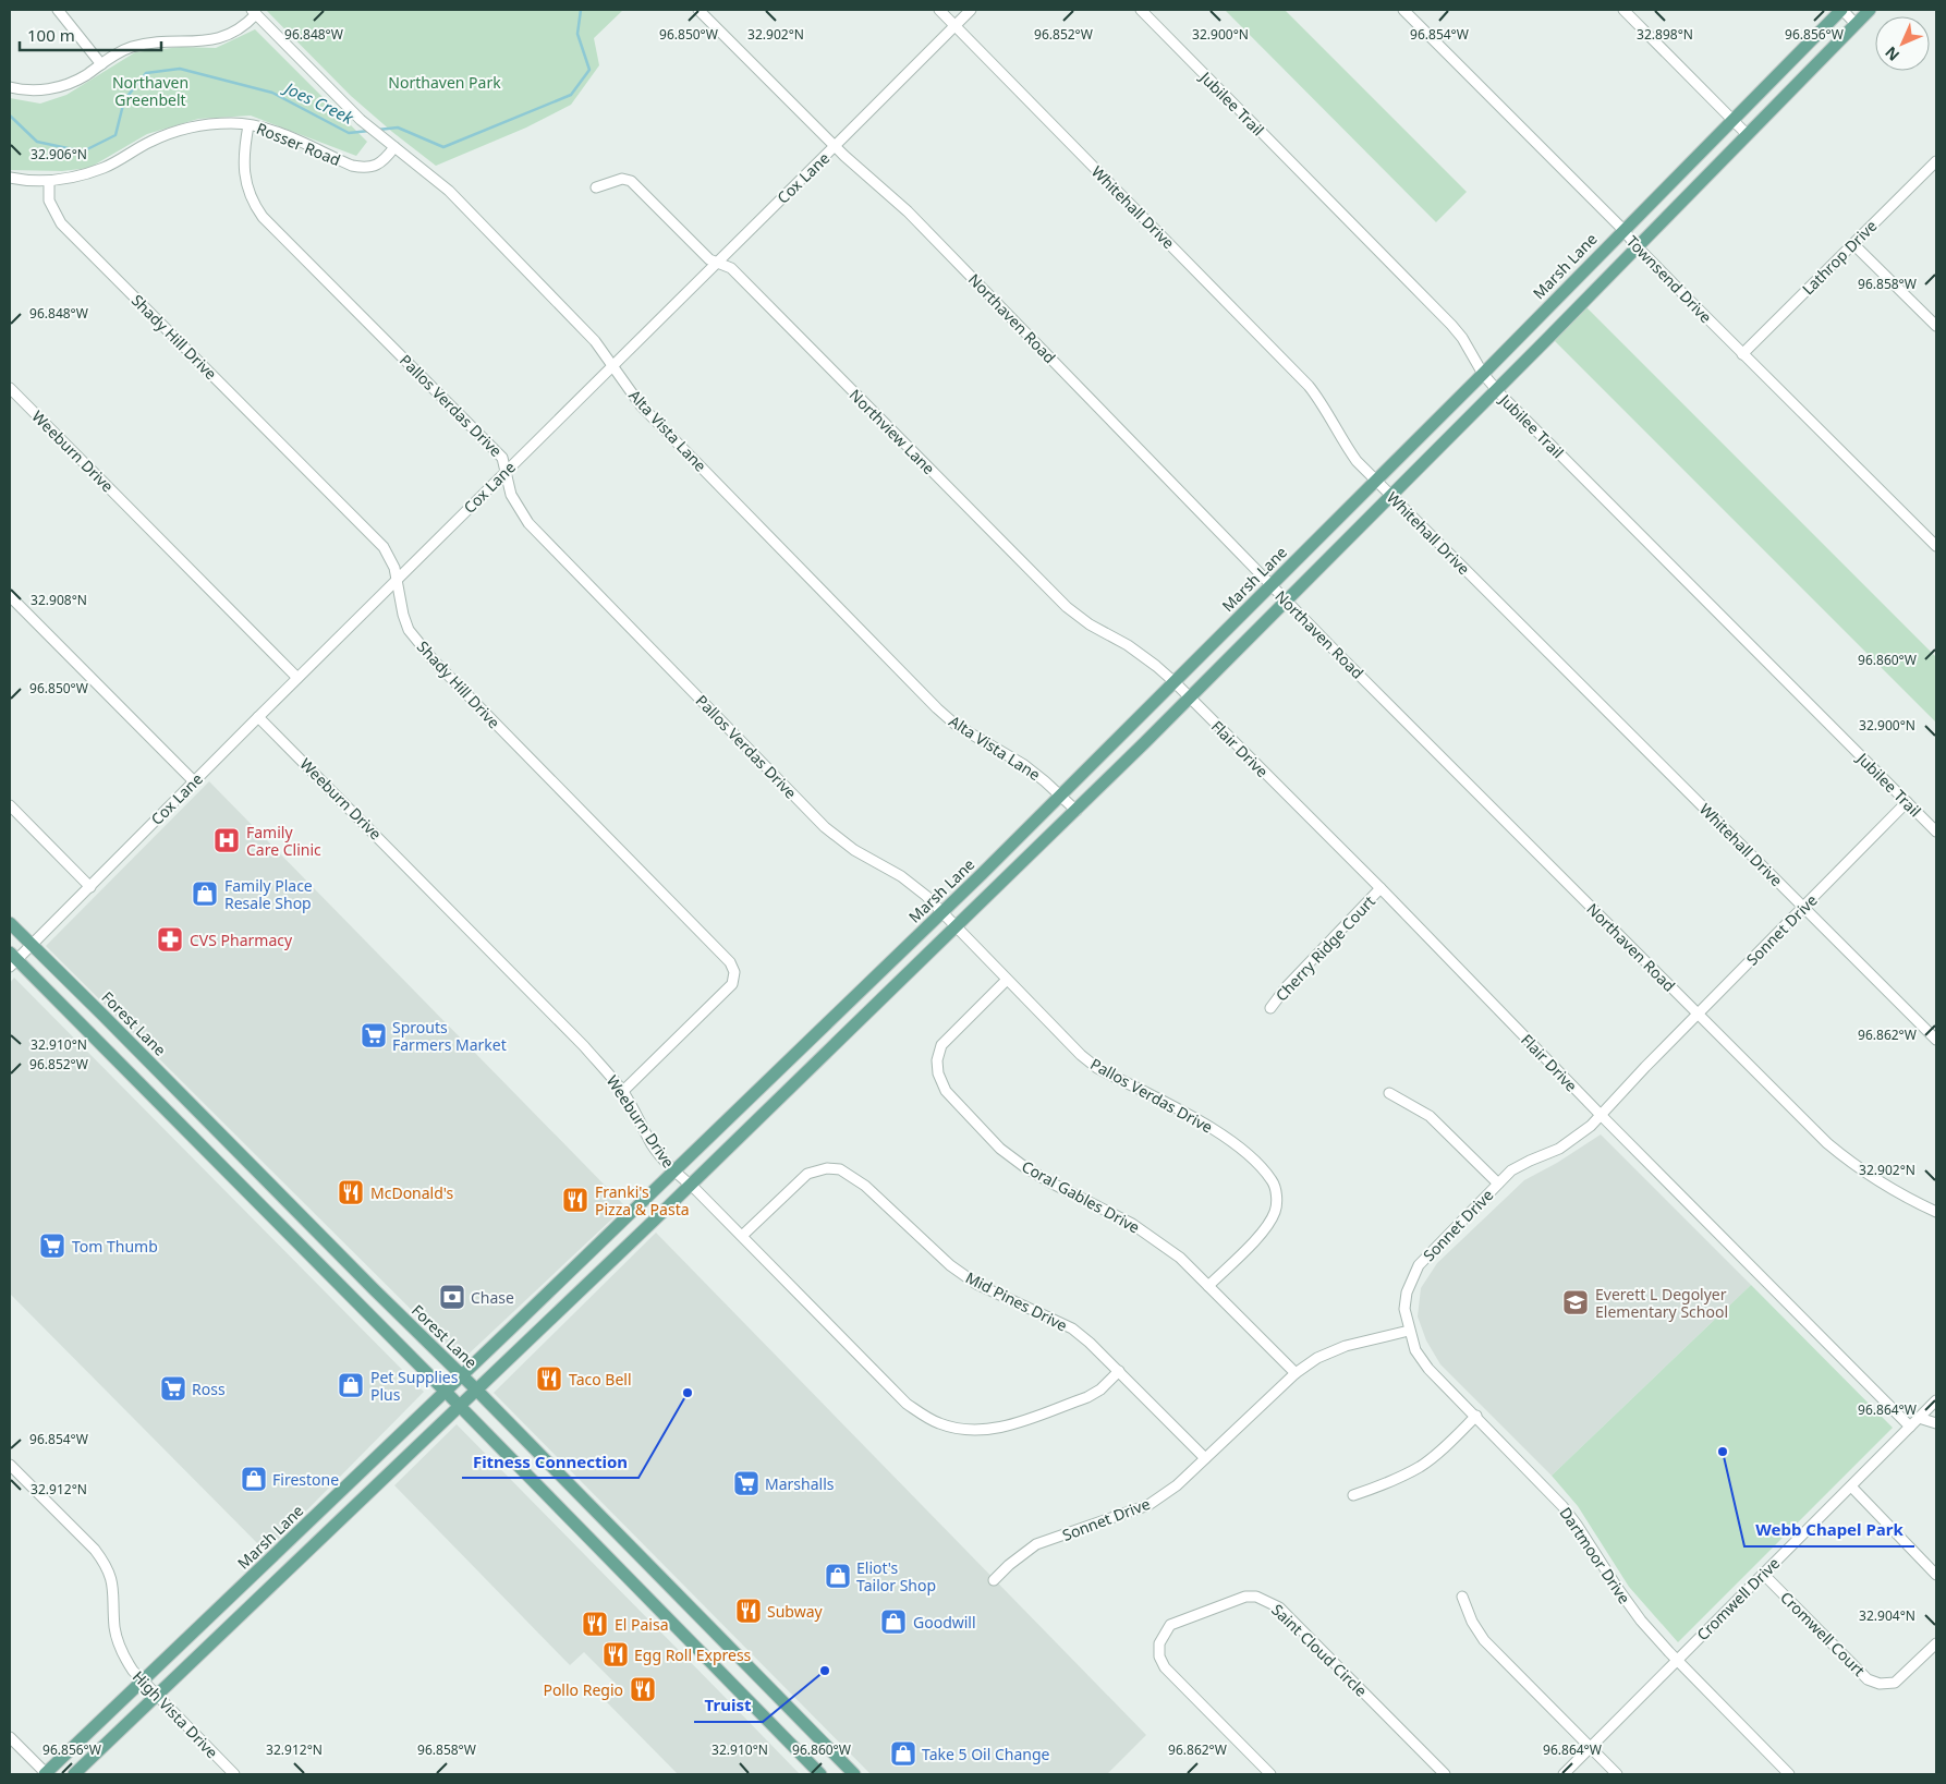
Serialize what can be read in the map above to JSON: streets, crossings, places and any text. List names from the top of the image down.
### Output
{
  "streets": {
    "main road": ["Marsh Lane", "Forest Lane"],
    "street": [
      "Jubilee Trail",
      "Rosser Road",
      "Cox Lane",
      "Whitehall Drive",
      "Lathrop Drive",
      "Townsend Drive",
      "Northaven Road",
      "Shady Hill Drive",
      "Pallos Verdas Drive",
      "Alta Vista Lane",
      "Northview Lane",
      "Weeburn Drive",
      "Flair Drive",
      "Sonnet Drive",
      "Cherry Ridge Court",
      "Coral Gables Drive",
      "Mid Pines Drive",
      "Dartmoor Drive",
      "Cromwell Drive",
      "Cromwell Court",
      "Saint Cloud Circle",
      "High Vista Drive"
    ]
  },
  "crossings": [
    ["Jubilee Trail", "Marsh Lane"],
    ["Jubilee Trail", "Sonnet Drive"],
    ["Rosser Road", "Shady Hill Drive"],
    ["Rosser Road", "Pallos Verdas Drive"],
    ["Rosser Road", "Alta Vista Lane"],
    ["Cox Lane", "Whitehall Drive"],
    ["Cox Lane", "Northaven Road"],
    ["Cox Lane", "Shady Hill Drive"],
    ["Cox Lane", "Pallos Verdas Drive"],
    ["Cox Lane", "Alta Vista Lane"],
    ["Cox Lane", "Northview Lane"],
    ["Cox Lane", "Weeburn Drive"],
    ["Cox Lane", "Forest Lane"],
    ["Whitehall Drive", "Marsh Lane"],
    ["Whitehall Drive", "Sonnet Drive"],
    ["Lathrop Drive", "Townsend Drive"],
    ["Marsh Lane", "Townsend Drive"],
    ["Marsh Lane", "Northaven Road"],
    ["Marsh Lane", "Pallos Verdas Drive"],
    ["Marsh Lane", "Alta Vista Lane"],
    ["Marsh Lane", "Northview Lane"],
    ["Marsh Lane", "Weeburn Drive"],
    ["Marsh Lane", "Forest Lane"],
    ["Marsh Lane", "High Vista Drive"],
    ["Northaven Road", "Sonnet Drive"],
    ["Shady Hill Drive", "Weeburn Drive"],
    ["Pallos Verdas Drive", "Coral Gables Drive"],
    ["Northview Lane", "Flair Drive"],
    ["Weeburn Drive", "Mid Pines Drive"],
    ["Flair Drive", "Sonnet Drive"],
    ["Flair Drive", "Cherry Ridge Court"],
    ["Flair Drive", "Cromwell Drive"],
    ["Sonnet Drive", "Coral Gables Drive"],
    ["Sonnet Drive", "Mid Pines Drive"],
    ["Sonnet Drive", "Dartmoor Drive"],
    ["Dartmoor Drive", "Cromwell Drive"],
    ["Cromwell Drive", "Cromwell Court"]
  ],
  "water": ["Joes Creek"],
  "parks": ["Northaven Greenbelt", "Northaven Park"],
  "places": {
    "hospital": ["Family Care Clinic"],
    "shop": [
      "Family Place Resale Shop",
      "Pet Supplies Plus",
      "Firestone",
      "Eliot's Tailor Shop",
      "Goodwill",
      "Take 5 Oil Change"
    ],
    "pharmacy": ["CVS Pharmacy"],
    "supermarket": [
      "Sprouts Farmers Market",
      "Tom Thumb",
      "Ross",
      "Marshalls"
    ],
    "restaurant": [
      "McDonald's",
      "Franki's Pizza & Pasta",
      "Taco Bell",
      "Subway",
      "El Paisa",
      "Egg Roll Express",
      "Pollo Regio"
    ],
    "bank": ["Chase"],
    "school or university": ["Everett L Degolyer Elementary School"],
    "other": ["Fitness Connection", "Webb Chapel Park", "Truist"]
  },
  "scale_bar": "100 m",
  "north": "bottom left",
  "coordinates": [
    "32.898°N",
    "96.848°W",
    "96.850°W",
    "32.902°N",
    "96.852°W",
    "32.900°N",
    "96.854°W",
    "96.856°W",
    "32.906°N",
    "96.858°W",
    "32.908°N",
    "96.860°W",
    "96.862°W",
    "32.910°N",
    "96.864°W",
    "32.912°N",
    "32.904°N"
  ]
}
